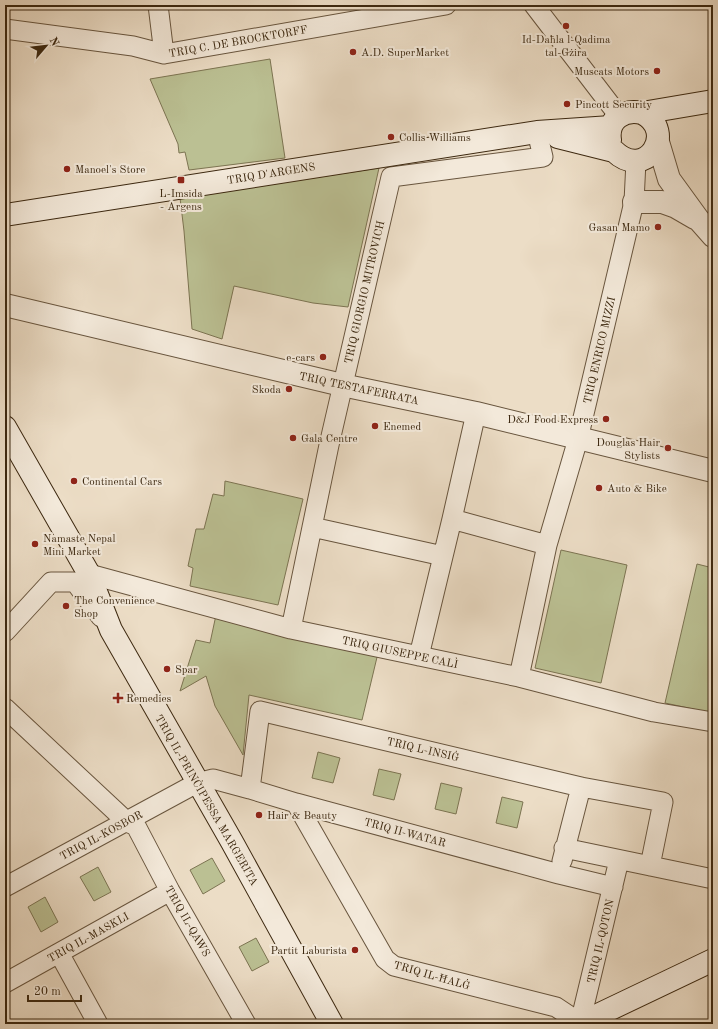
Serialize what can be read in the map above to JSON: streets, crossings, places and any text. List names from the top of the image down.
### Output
{
  "streets": {
    "main road": ["TRIQ D'ARGENS", "TRIQ TESTAFERRATA", "TRIQ IL-PRINĊIPESSA MARGERITA"],
    "street": [
      "TRIQ C. DE BROCKTORFF",
      "TRIQ GIORGIO MITROVICH",
      "TRIQ ENRICO MIZZI",
      "TRIQ GIUSEPPE CALÌ",
      "TRIQ L-INSIĠ",
      "TRIQ II-WATAR",
      "TRIQ IL-KOSBOR",
      "TRIQ IL-QAWS",
      "TRIQ IL-MASKLI",
      "TRIQ IL-QOTON",
      "TRIQ IL-ĦALĠ"
    ]
  },
  "crossings": [
    ["TRIQ D'ARGENS", "TRIQ GIORGIO MITROVICH"],
    ["TRIQ D'ARGENS", "TRIQ ENRICO MIZZI"],
    ["TRIQ GIORGIO MITROVICH", "TRIQ TESTAFERRATA"],
    ["TRIQ GIORGIO MITROVICH", "TRIQ GIUSEPPE CALÌ"],
    ["TRIQ ENRICO MIZZI", "TRIQ TESTAFERRATA"],
    ["TRIQ ENRICO MIZZI", "TRIQ GIUSEPPE CALÌ"],
    ["TRIQ GIUSEPPE CALÌ", "TRIQ IL-PRINĊIPESSA MARGERITA"],
    ["TRIQ L-INSIĠ", "TRIQ II-WATAR"],
    ["TRIQ IL-PRINĊIPESSA MARGERITA", "TRIQ II-WATAR"],
    ["TRIQ IL-PRINĊIPESSA MARGERITA", "TRIQ IL-KOSBOR"],
    ["TRIQ II-WATAR", "TRIQ IL-KOSBOR"],
    ["TRIQ II-WATAR", "TRIQ IL-QOTON"],
    ["TRIQ II-WATAR", "TRIQ IL-ĦALĠ"],
    ["TRIQ IL-KOSBOR", "TRIQ IL-QAWS"],
    ["TRIQ IL-QAWS", "TRIQ IL-MASKLI"],
    ["TRIQ IL-QOTON", "TRIQ IL-ĦALĠ"]
  ],
  "places": {
    "other": [
      "Id-Daħla l-Qadima tal-Gżira",
      "A.D. SuperMarket",
      "Muscats Motors",
      "Pincott Security",
      "Collis Williams",
      "Manoel's Store",
      "Gasan Mamo",
      "e-cars",
      "Skoda",
      "D&J Food Express",
      "Enemed",
      "Gala Centre",
      "Douglas Hair Stylists",
      "Continental Cars",
      "Auto & Bike",
      "Namaste Nepal Mini Market",
      "The Convenience Shop",
      "Spar",
      "Hair & Beauty",
      "Partit Laburista"
    ],
    "transit": ["L-Imsida - Argens"],
    "health": ["Remedies"]
  },
  "scale_bar": "20 m",
  "north": "top right"
}
